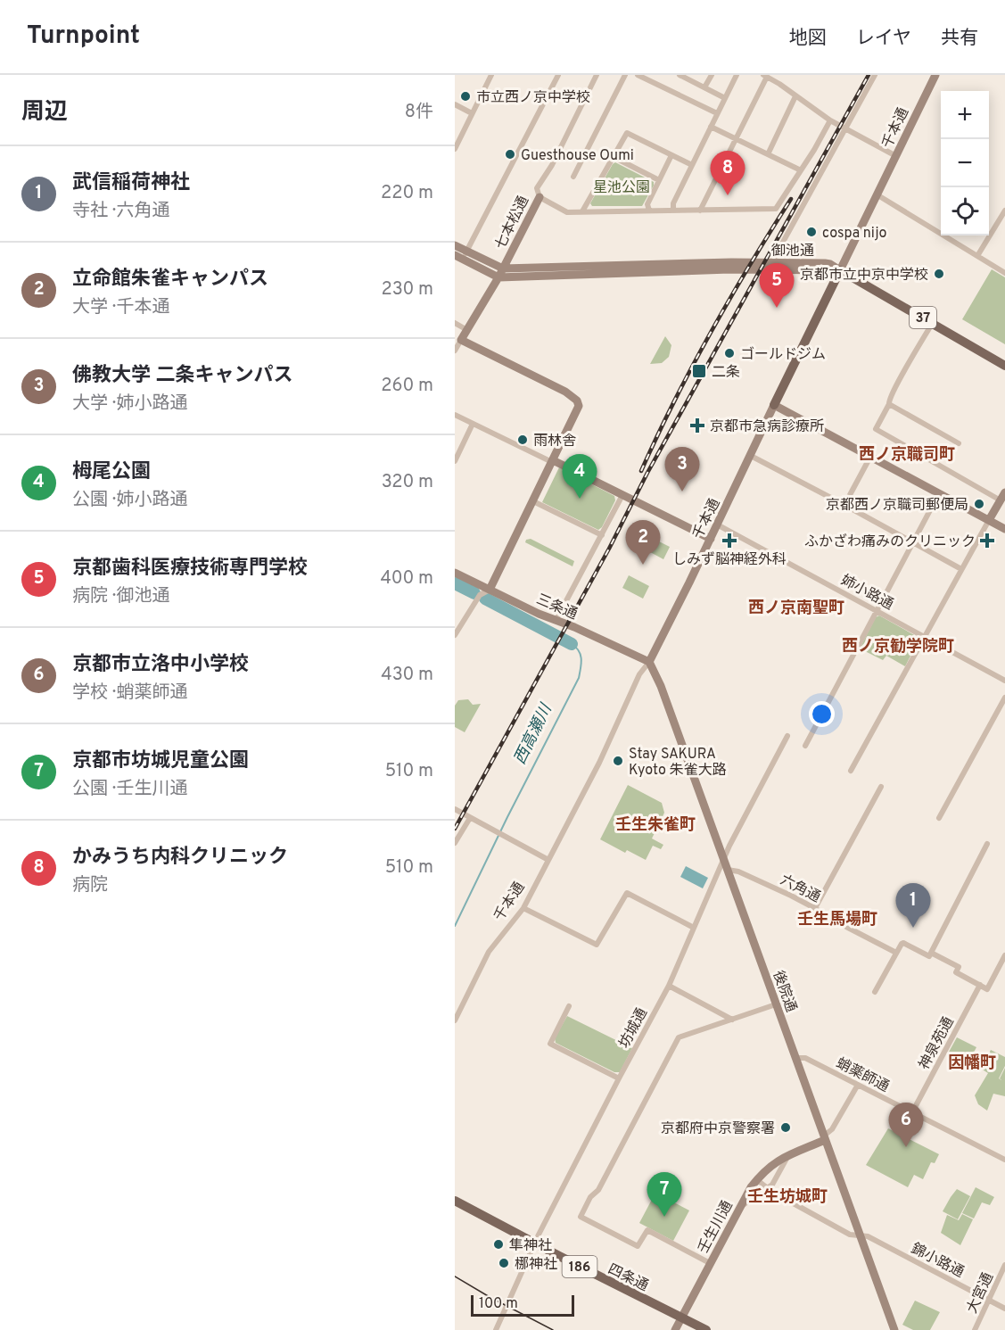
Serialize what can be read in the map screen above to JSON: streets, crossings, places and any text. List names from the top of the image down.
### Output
{
  "streets": {
    "main road": [
      "千本通",
      "37",
      "186",
      "四条通"
    ],
    "street": [
      "七本松通",
      "御池通",
      "姉小路通",
      "三条通",
      "六角通",
      "後院通",
      "坊城通",
      "神泉苑通",
      "蛸薬師通",
      "壬生川通",
      "錦小路通",
      "大宮通"
    ]
  },
  "crossings": [
    ["千本通", "御池通"],
    ["千本通", "37"],
    ["千本通", "姉小路通"],
    ["千本通", "三条通"],
    ["千本通", "後院通"],
    ["七本松通", "御池通"],
    ["御池通", "37"],
    ["三条通", "後院通"],
    ["六角通", "後院通"],
    ["後院通", "坊城通"],
    ["後院通", "蛸薬師通"],
    ["後院通", "壬生川通"],
    ["後院通", "錦小路通"],
    ["坊城通", "四条通"],
    ["神泉苑通", "蛸薬師通"],
    ["壬生川通", "錦小路通"],
    ["壬生川通", "四条通"],
    ["錦小路通", "大宮通"]
  ],
  "districts": [
    "西ノ京職司町",
    "西ノ京南聖町",
    "西ノ京勧学院町",
    "壬生朱雀町",
    "壬生馬場町",
    "因幡町",
    "壬生坊城町"
  ],
  "water": ["西高瀬川"],
  "parks": ["星池公園"],
  "places": {
    "other": [
      "市立西ノ京中学校",
      "Guesthouse Oumi",
      "cospa nijo",
      "京都市立中京中学校",
      "ゴールドジム",
      "雨林舎",
      "京都西ノ京職司郵便局",
      "Stay SAKURA Kyoto 朱雀大路",
      "京都府中京警察署",
      "隼神社",
      "梛神社"
    ],
    "transit": ["二条"],
    "health": ["京都市急病診療所", "しみず脳神経外科", "ふかざわ痛みのクリニック"]
  },
  "scale_bar": "100 m",
  "page": {
    "header": "Turnpoint",
    "nav": ["地図", "レイヤ", "共有"],
    "heading": ["周辺", "8件"],
    "map_buttons": ["+", "−"],
    "list": [
      {
        "mark": "1",
        "name": "武信稲荷神社",
        "note": "寺社 · 六角通",
        "value": "220 m"
      },
      {
        "mark": "2",
        "name": "立命館朱雀キャンパス",
        "note": "大学 · 千本通",
        "value": "230 m"
      },
      {
        "mark": "3",
        "name": "佛教大学 二条キャンパス",
        "note": "大学 · 姉小路通",
        "value": "260 m"
      },
      {
        "mark": "4",
        "name": "栂尾公園",
        "note": "公園 · 姉小路通",
        "value": "320 m"
      },
      {
        "mark": "5",
        "name": "京都歯科医療技術専門学校",
        "note": "病院 · 御池通",
        "value": "400 m"
      },
      {
        "mark": "6",
        "name": "京都市立洛中小学校",
        "note": "学校 · 蛸薬師通",
        "value": "430 m"
      },
      {
        "mark": "7",
        "name": "京都市坊城児童公園",
        "note": "公園 · 壬生川通",
        "value": "510 m"
      },
      {
        "mark": "8",
        "name": "かみうち内科クリニック",
        "note": "病院",
        "value": "510 m"
      }
    ],
    "pins": [
      "8",
      "5",
      "3",
      "4",
      "2",
      "1",
      "6",
      "7"
    ],
    "scale": "100 m"
  }
}
